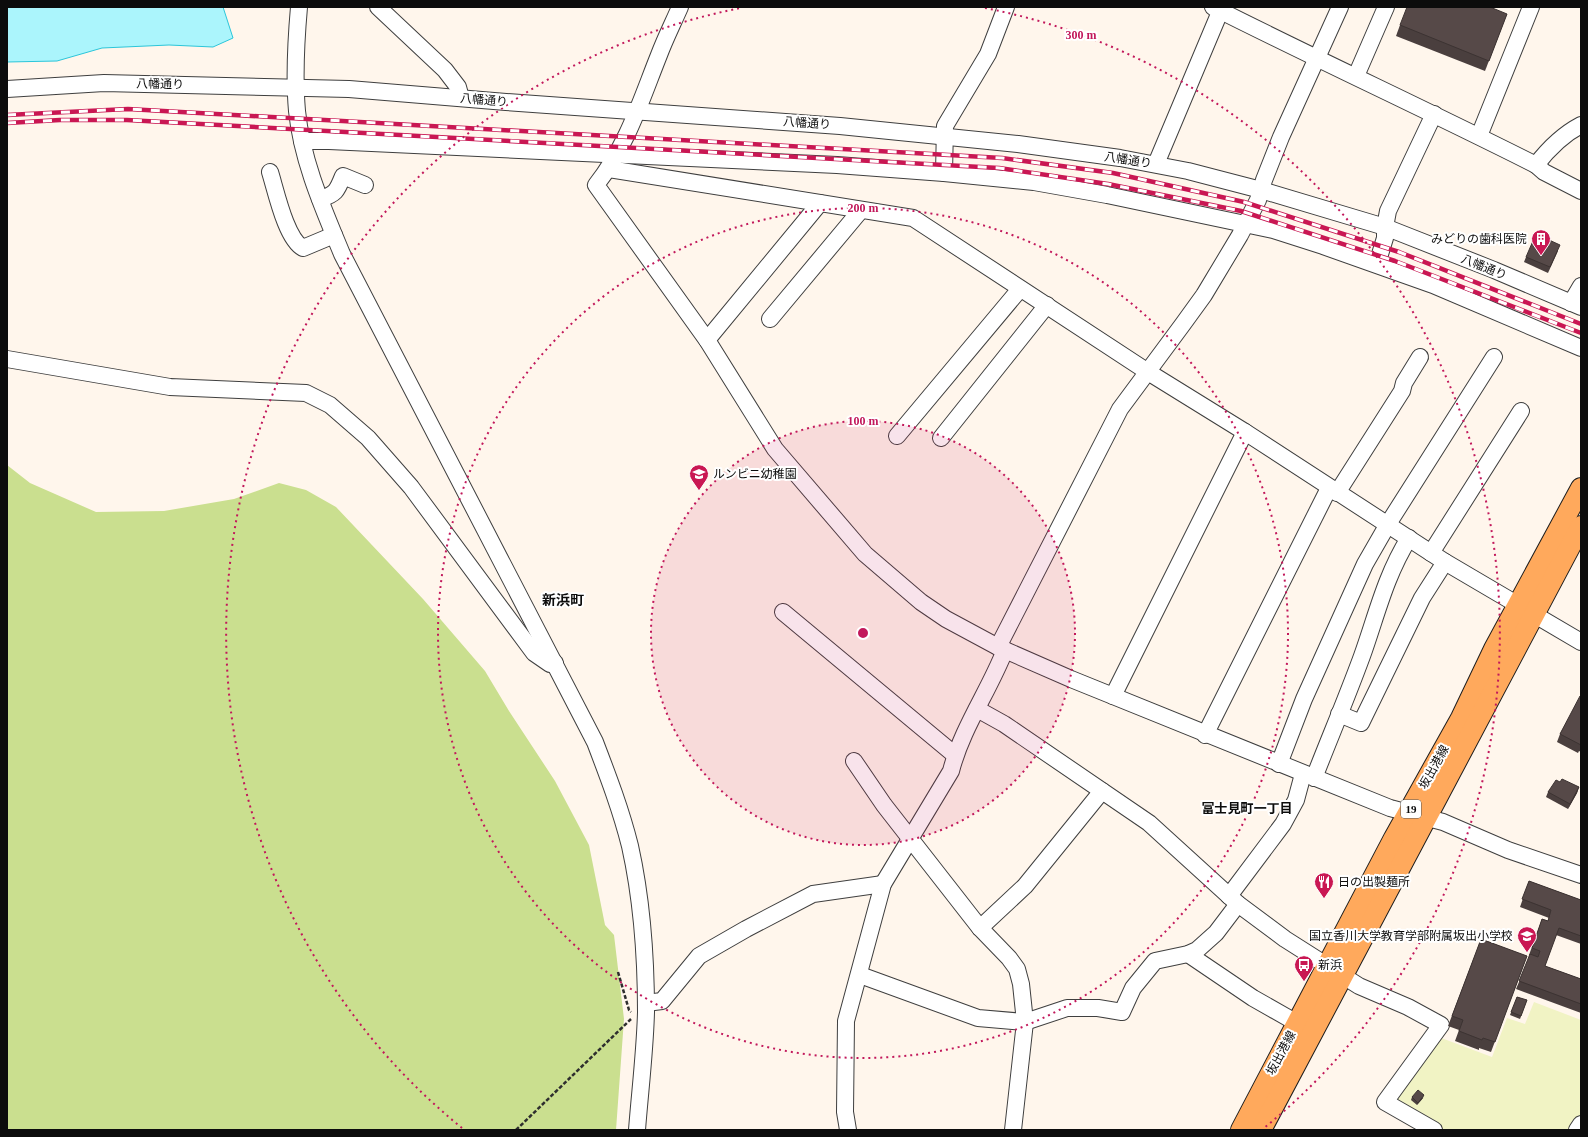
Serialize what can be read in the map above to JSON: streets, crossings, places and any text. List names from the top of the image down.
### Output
{
  "streets": {
    "main road": ["坂出港線", "19"],
    "street": ["八幡通り"]
  },
  "districts": ["新浜町", "富士見町一丁目"],
  "places": {
    "building": ["みどりの歯科医院"],
    "school or university": ["ルンビニ幼稚園", "国立香川大学教育学部附属坂出小学校"],
    "restaurant": ["日の出製麺所"],
    "bus stop": ["新浜"]
  },
  "rings": ["300 m", "200 m", "100 m"]
}
